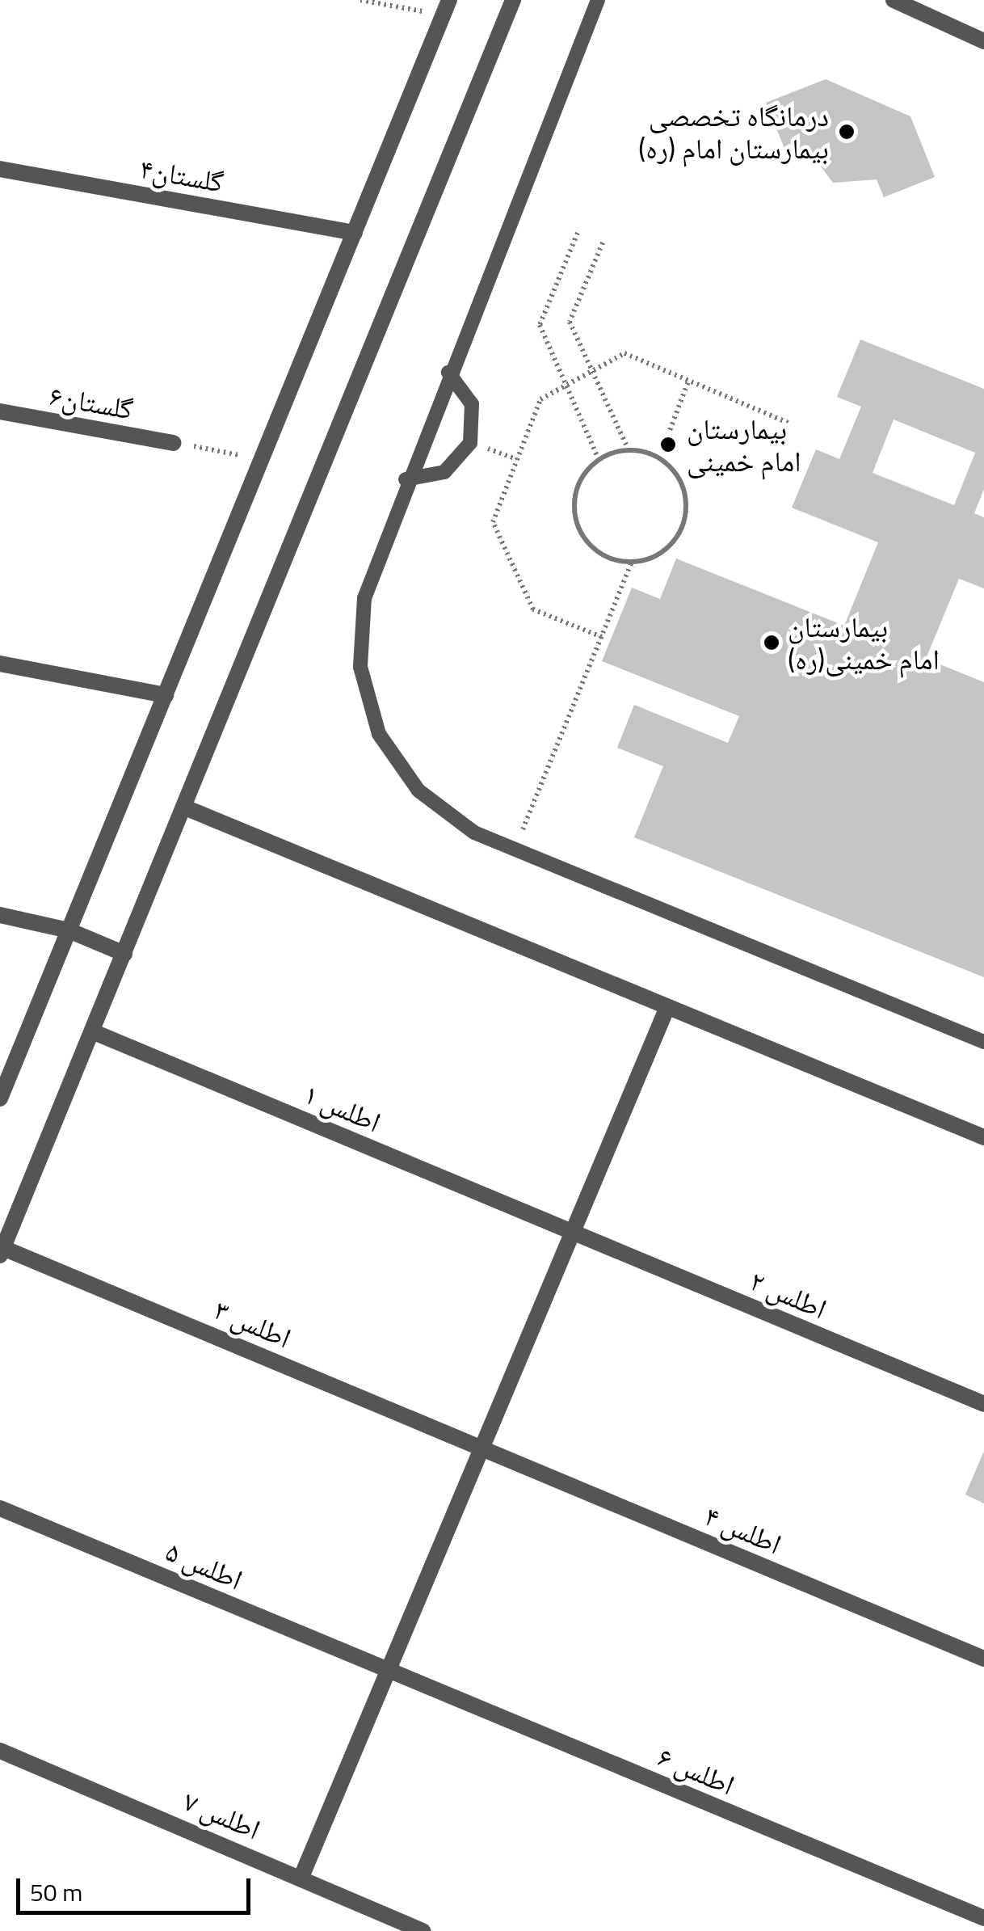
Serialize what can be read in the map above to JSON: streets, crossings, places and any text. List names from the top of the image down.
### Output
{
  "streets": {
    "street": [
      "گلستان۴",
      "گلستان۶",
      "اطلس ۱",
      "اطلس ۲",
      "اطلس ۳",
      "اطلس ۴",
      "اطلس ۵",
      "اطلس ۶",
      "اطلس ۷"
    ]
  },
  "crossings": [
    ["اطلس ۱", "اطلس ۲"],
    ["اطلس ۳", "اطلس ۴"],
    ["اطلس ۵", "اطلس ۶"]
  ],
  "places": ["درمانگاه تخصصی بیمارستان امام (ره)", "بیمارستان امام خمینی", "بیمارستان امام خمینی(ره)"],
  "scale_bar": "50 m"
}
